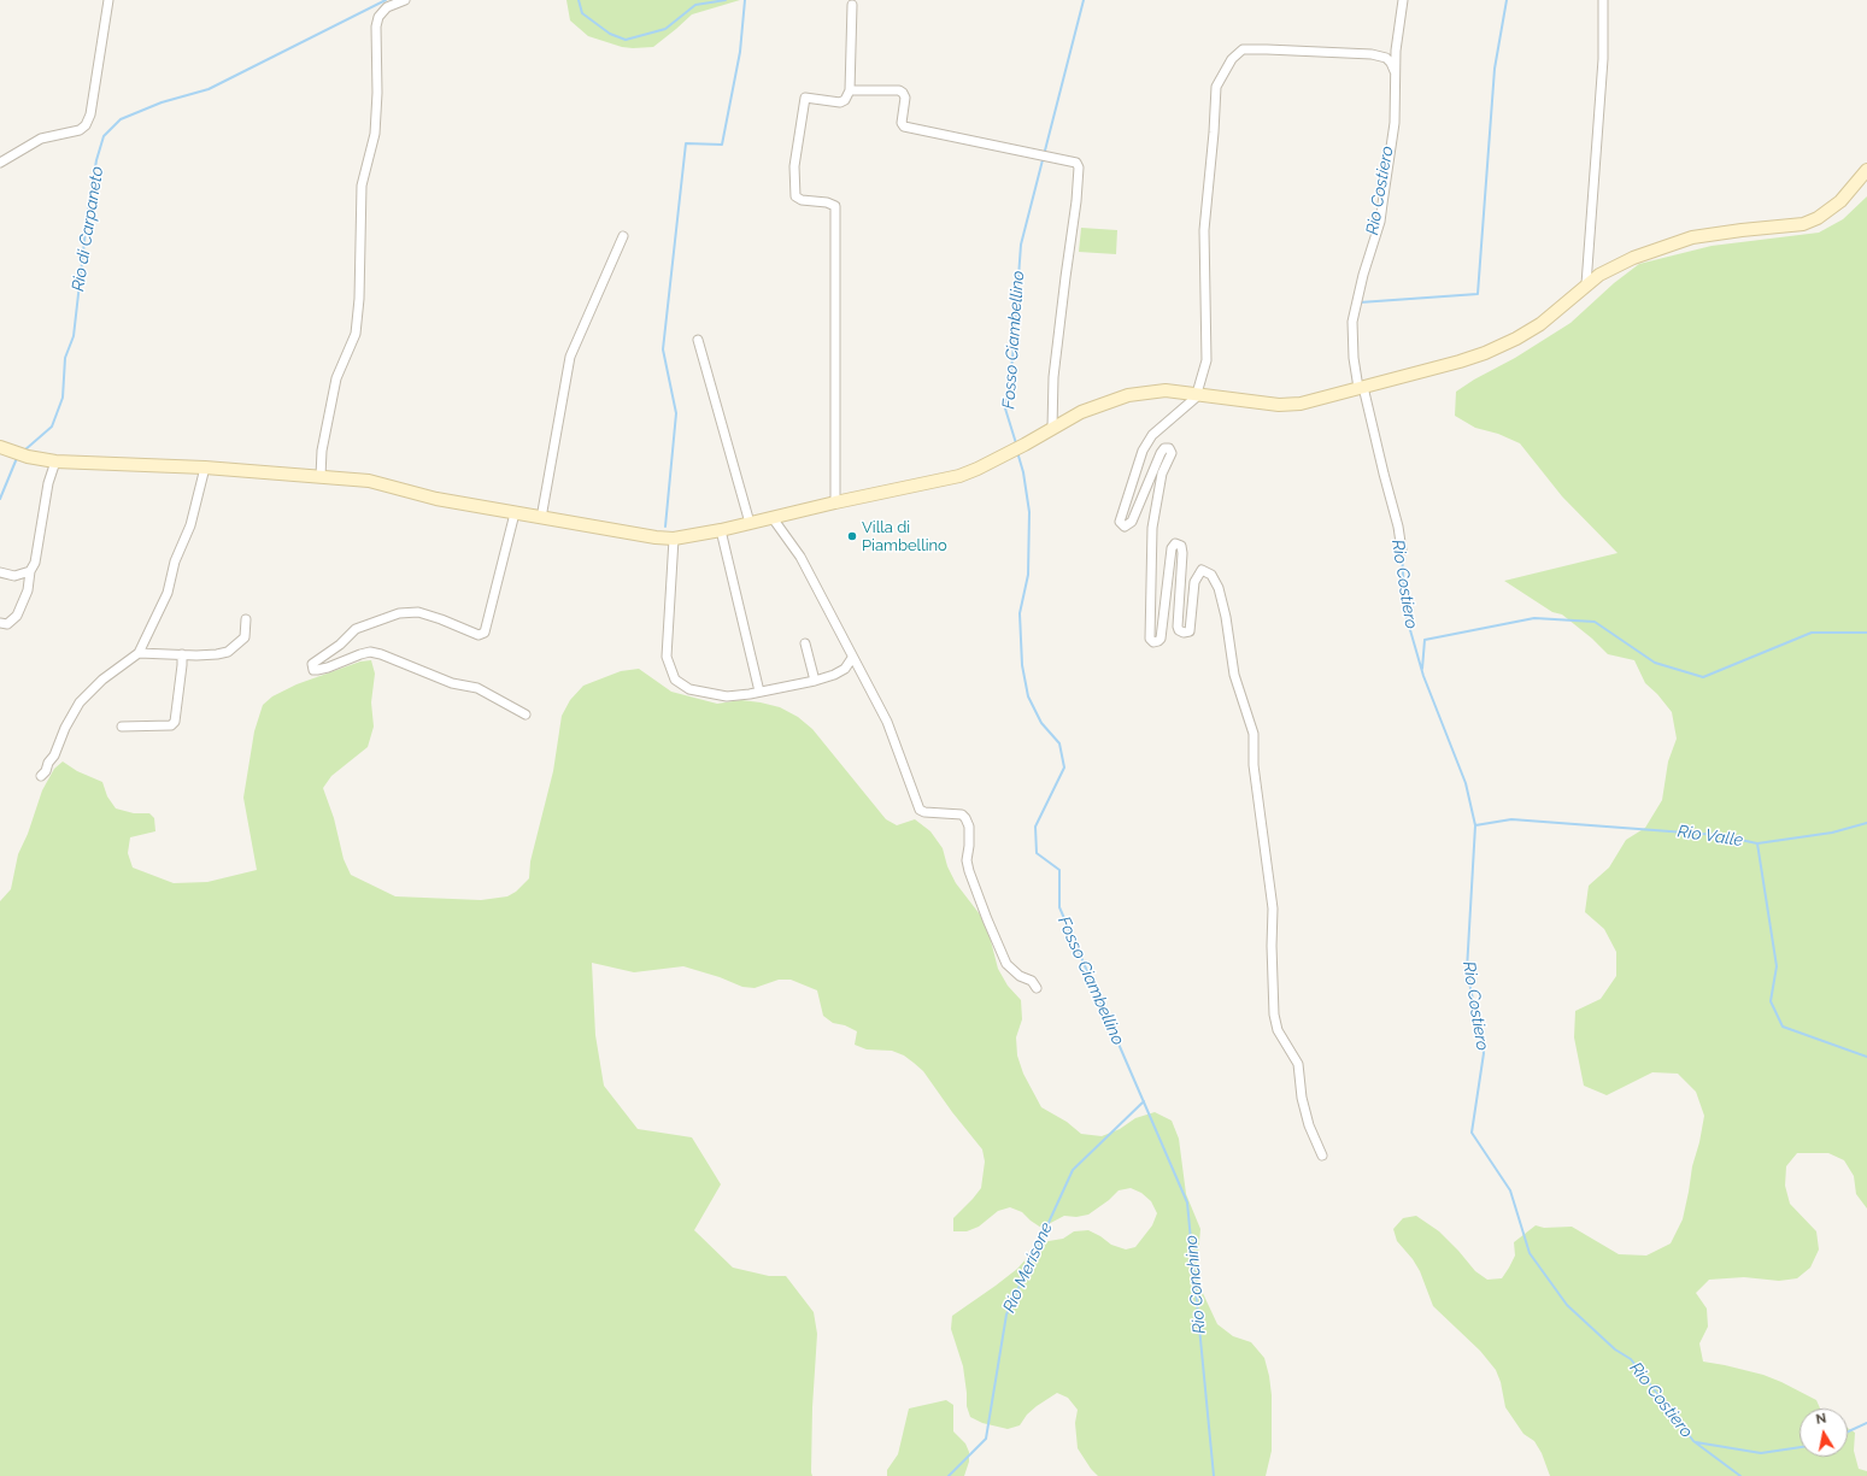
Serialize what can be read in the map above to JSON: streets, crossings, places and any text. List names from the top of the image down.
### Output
{
  "water": [
    "Rio Costiero",
    "Rio di Carpaneto",
    "Fosso Ciambellino",
    "Rio Valle",
    "Rio Merisone",
    "Rio Conchino"
  ],
  "places": ["Villa di Piambellino"],
  "north": "top"
}
